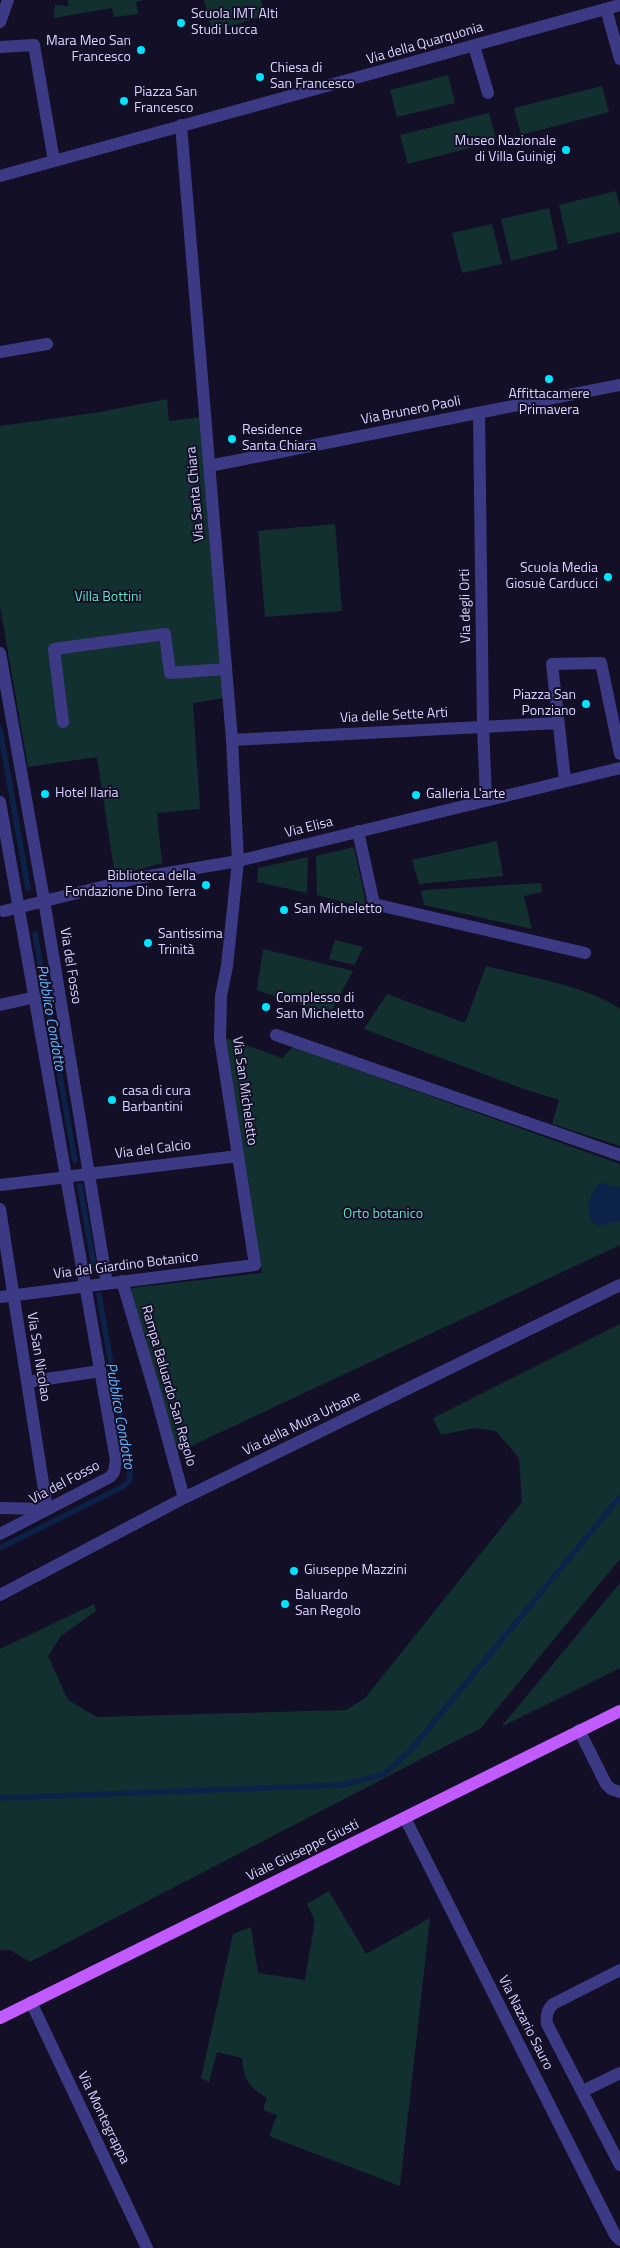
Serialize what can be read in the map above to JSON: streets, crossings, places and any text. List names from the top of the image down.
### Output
{
  "streets": {
    "main road": ["Viale Giuseppe Giusti"],
    "street": [
      "Via della Quarquonia",
      "Via Brunero Paoli",
      "Via Santa Chiara",
      "Via degli Orti",
      "Via delle Sette Arti",
      "Via Elisa",
      "Via del Fosso",
      "Via San Micheletto",
      "Via del Calcio",
      "Via del Giardino Botanico",
      "Via San Nicolao",
      "Rampa Baluardo San Regolo",
      "Via della Mura Urbane",
      "Via Nazario Sauro",
      "Via Montegrappa"
    ]
  },
  "crossings": [
    ["Via della Quarquonia", "Via Santa Chiara"],
    ["Via Brunero Paoli", "Via Santa Chiara"],
    ["Via Brunero Paoli", "Via degli Orti"],
    ["Via Santa Chiara", "Via delle Sette Arti"],
    ["Via Santa Chiara", "Via Elisa"],
    ["Via Santa Chiara", "Via San Micheletto"],
    ["Via degli Orti", "Via delle Sette Arti"],
    ["Via degli Orti", "Via Elisa"],
    ["Via Elisa", "Via del Fosso"],
    ["Via Elisa", "Via San Micheletto"],
    ["Via del Fosso", "Via del Calcio"],
    ["Via del Fosso", "Via del Giardino Botanico"],
    ["Via del Fosso", "Via San Nicolao"],
    ["Via San Micheletto", "Via del Calcio"],
    ["Via San Micheletto", "Via del Giardino Botanico"],
    ["Via del Giardino Botanico", "Via San Nicolao"],
    ["Via del Giardino Botanico", "Rampa Baluardo San Regolo"],
    ["Rampa Baluardo San Regolo", "Via della Mura Urbane"],
    ["Viale Giuseppe Giusti", "Via Nazario Sauro"],
    ["Viale Giuseppe Giusti", "Via Montegrappa"]
  ],
  "water": ["Pubblico Condotto"],
  "parks": ["Villa Bottini", "Orto botanico"],
  "places": [
    "Scuola IMT Alti Studi Lucca",
    "Mara Meo San Francesco",
    "Chiesa di San Francesco",
    "Piazza San Francesco",
    "Museo Nazionale di Villa Guinigi",
    "Affittacamere Primavera",
    "Residence Santa Chiara",
    "Scuola Media Giosuè Carducci",
    "Piazza San Ponziano",
    "Hotel Ilaria",
    "Galleria L'arte",
    "Biblioteca della Fondazione Dino Terra",
    "San Micheletto",
    "Santissima Trinità",
    "Complesso di San Micheletto",
    "casa di cura Barbantini",
    "Giuseppe Mazzini",
    "Baluardo San Regolo"
  ]
}
